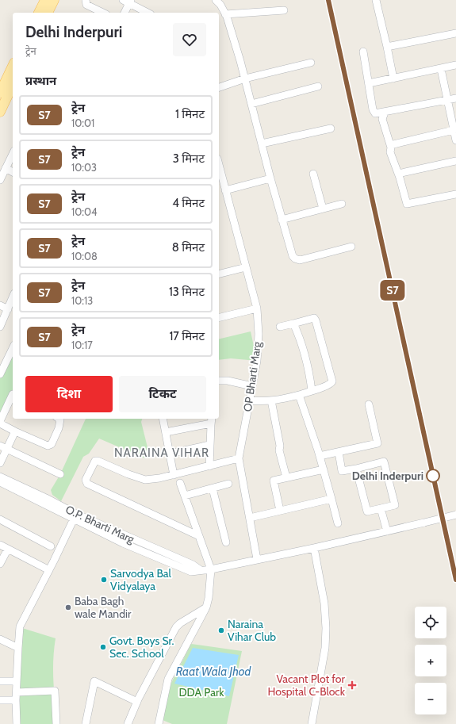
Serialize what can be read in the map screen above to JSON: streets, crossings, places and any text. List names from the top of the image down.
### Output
{
  "streets": {
    "street": ["OP Bharti Marg", "O.P. Bharti Marg"]
  },
  "crossings": [
    ["OP Bharti Marg", "O.P. Bharti Marg"]
  ],
  "districts": ["NARAINA VIHAR"],
  "water": ["Raat Wala Jhod"],
  "parks": ["DDA Park"],
  "places": {
    "other": [
      "Delhi Inderpuri",
      "Sarvodya Bal Vidyalaya",
      "Baba Bagh wale Mandir",
      "Naraina Vihar Club",
      "Govt. Boys Sr. Sec. School"
    ],
    "health": ["Vacant Plot for Hospital C-Block"]
  },
  "page": {
    "on_map": "S7",
    "heading": [
      ["Delhi Inderpuri", "ट्रेन"],
      "प्रस्थान"
    ],
    "list": [
      {
        "mark": "S7",
        "name": "ट्रेन",
        "note": "10:01",
        "value": "1 मिनट"
      },
      {
        "mark": "S7",
        "name": "ट्रेन",
        "note": "10:03",
        "value": "3 मिनट"
      },
      {
        "mark": "S7",
        "name": "ट्रेन",
        "note": "10:04",
        "value": "4 मिनट"
      },
      {
        "mark": "S7",
        "name": "ट्रेन",
        "note": "10:08",
        "value": "8 मिनट"
      },
      {
        "mark": "S7",
        "name": "ट्रेन",
        "note": "10:13",
        "value": "13 मिनट"
      },
      {
        "mark": "S7",
        "name": "ट्रेन",
        "note": "10:17",
        "value": "17 मिनट"
      }
    ],
    "buttons": ["दिशा", "टिकट"],
    "map_buttons": ["+", "−"]
  }
}
